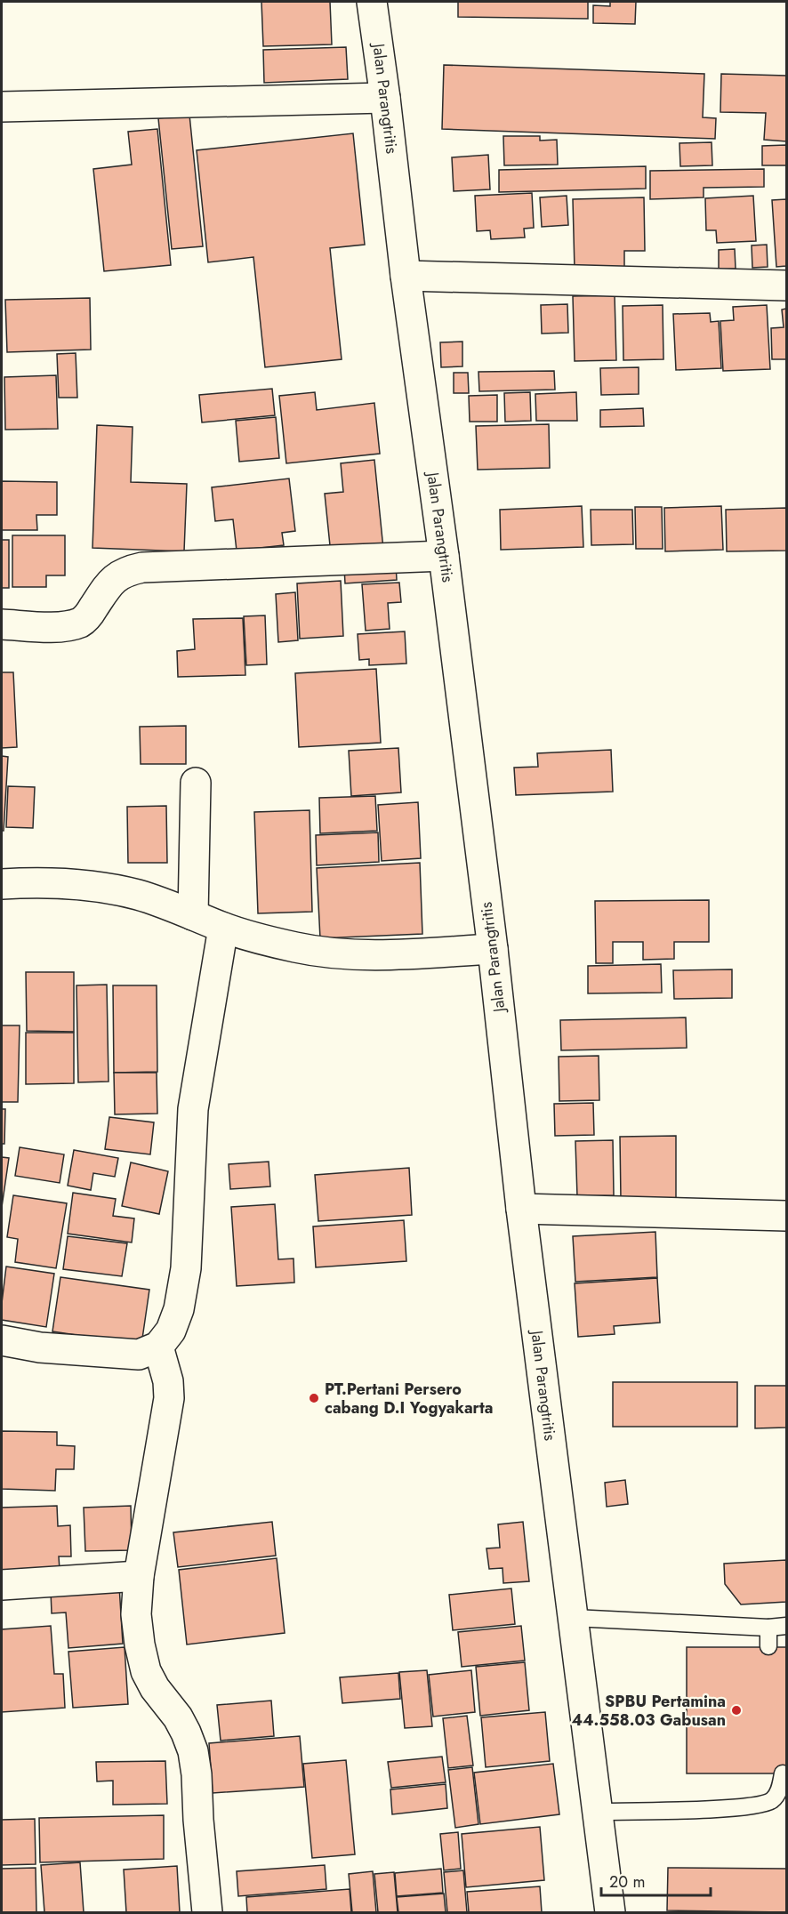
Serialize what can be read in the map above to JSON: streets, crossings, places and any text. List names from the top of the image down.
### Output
{
  "streets": {
    "street": ["Jalan Parangtritis"]
  },
  "places": ["PT.Pertani Persero cabang D.I Yogyakarta", "SPBU Pertamina 44.558.03 Gabusan"],
  "scale_bar": "20 m"
}
